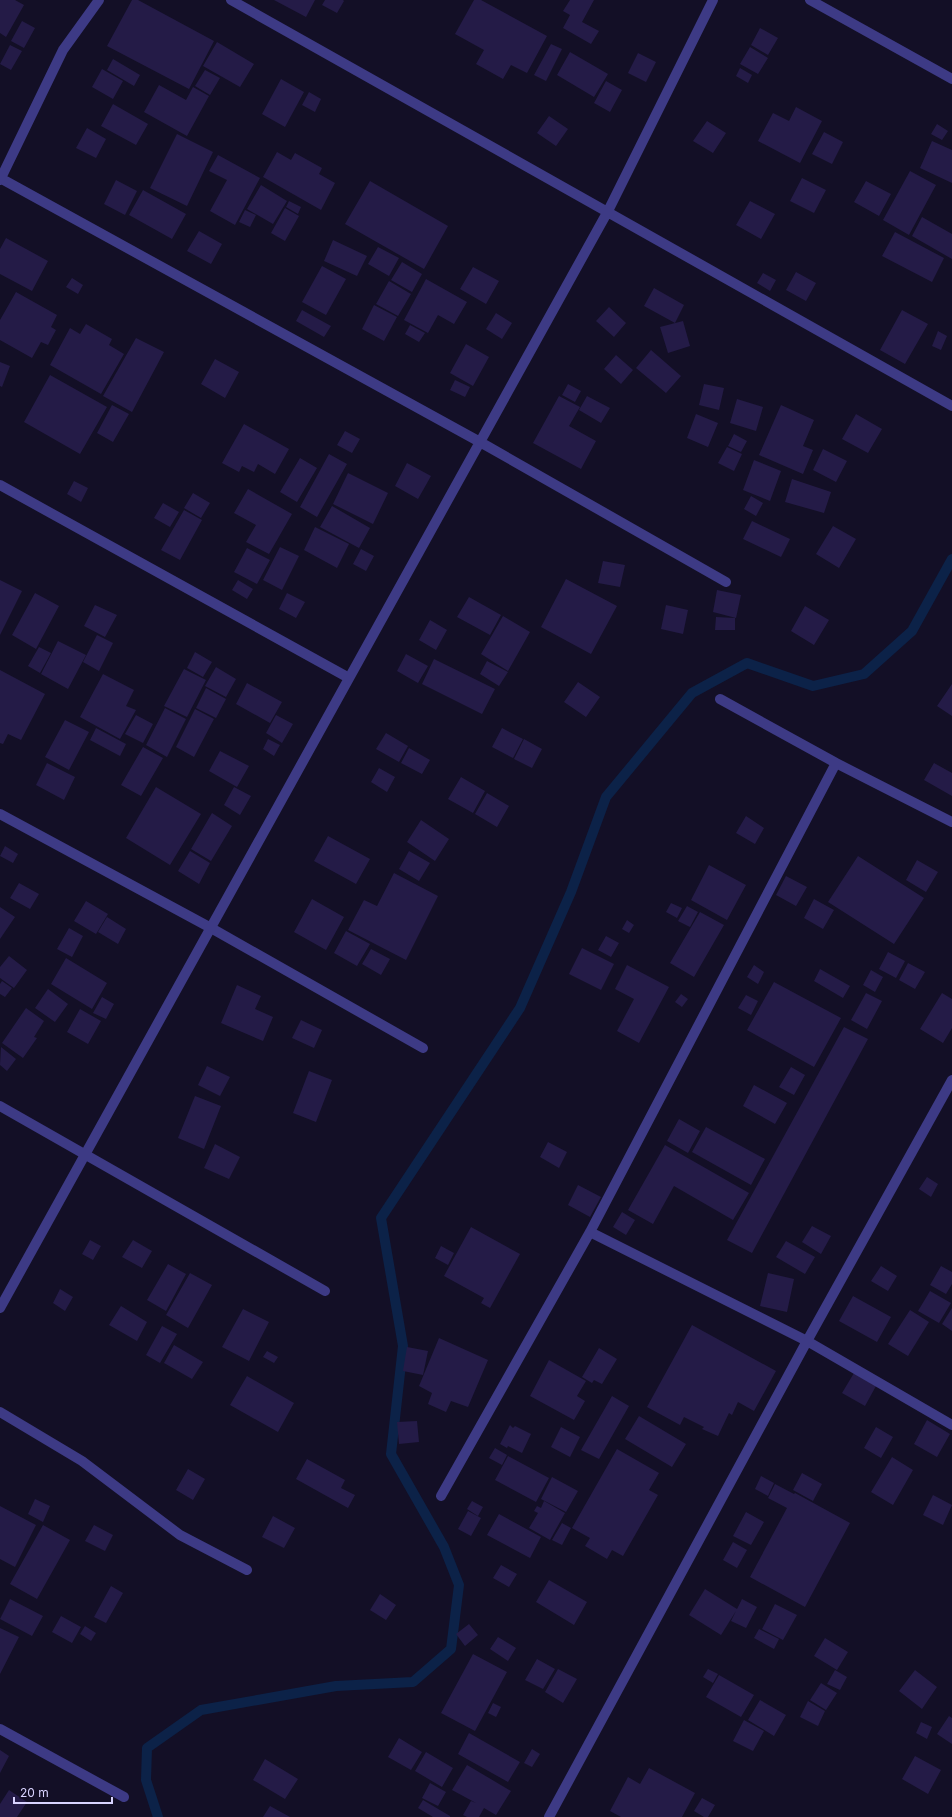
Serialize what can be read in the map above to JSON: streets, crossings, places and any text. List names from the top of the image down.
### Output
{
  "scale_bar": "20 m"
}
